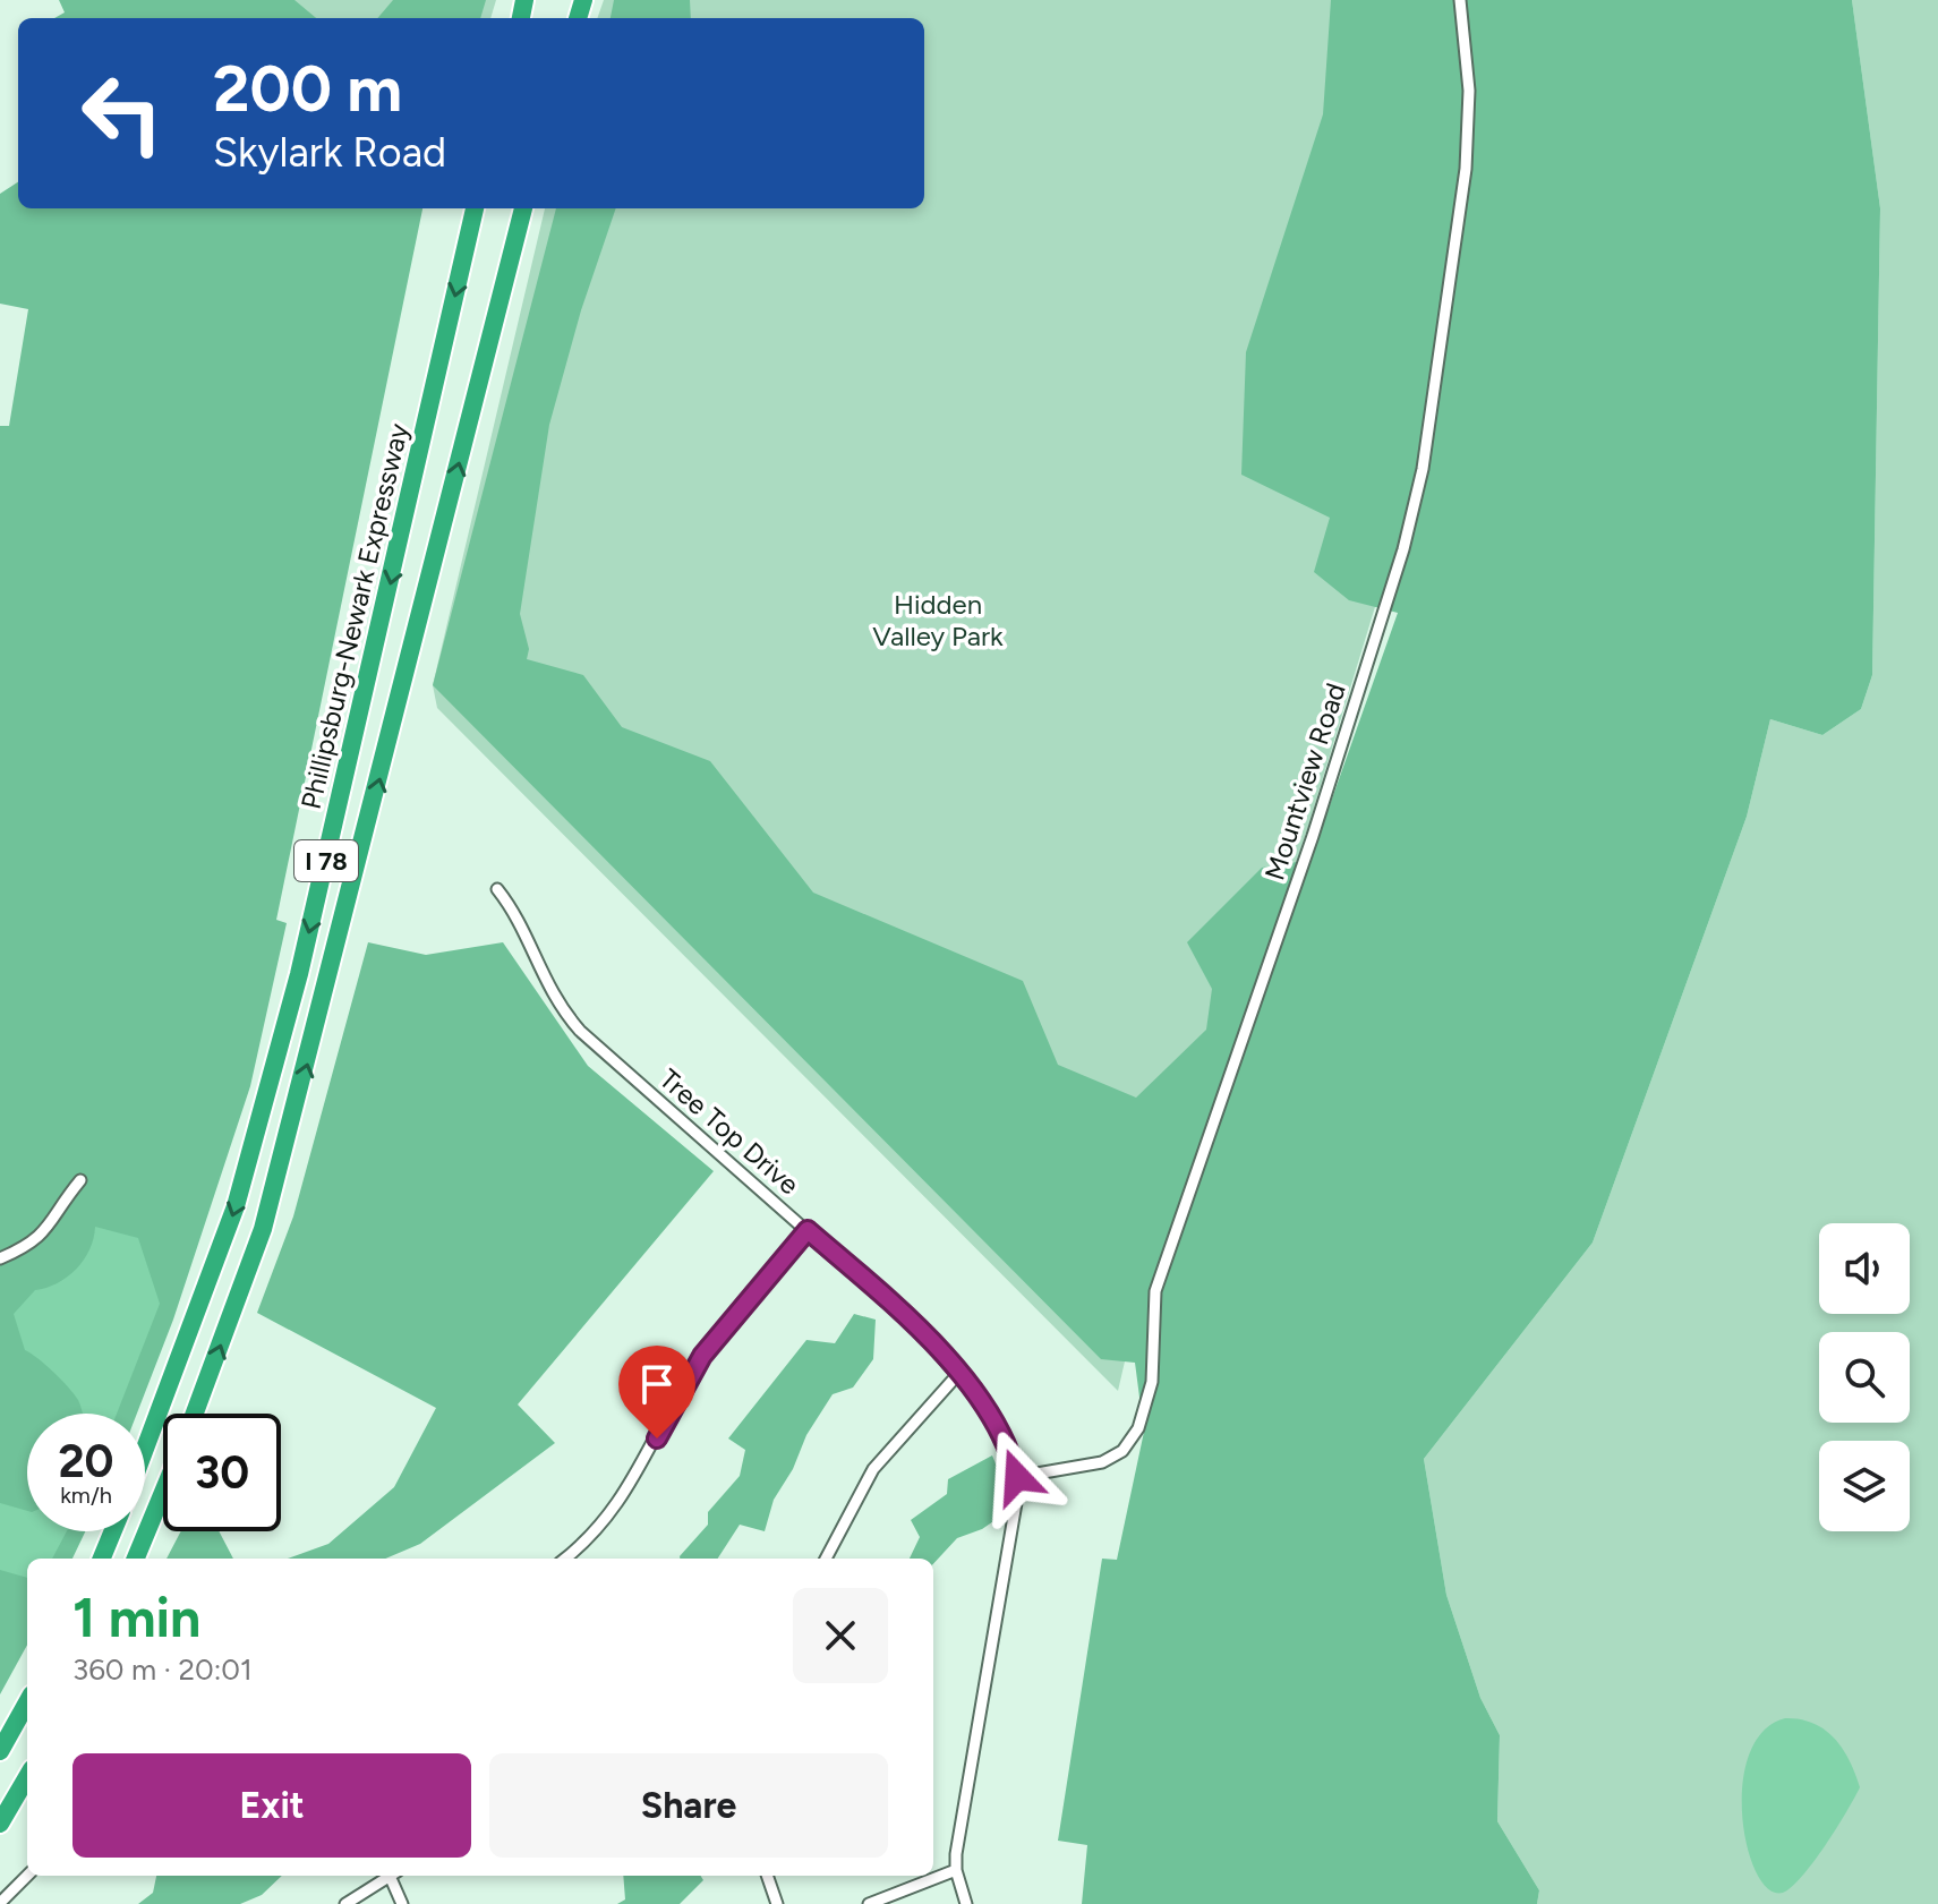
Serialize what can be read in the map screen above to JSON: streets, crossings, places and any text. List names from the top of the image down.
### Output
{
  "streets": {
    "highway": ["Phillipsburg-Newark Expressway", "I 78"],
    "street": ["Mountview Road", "Tree Top Drive"]
  },
  "crossings": [
    ["Mountview Road", "Tree Top Drive"]
  ],
  "parks": ["Hidden Valley Park"],
  "page": {
    "turn": ["200 m", "Skylark Road"],
    "speed": "20 km/h",
    "limit": "30",
    "heading": ["1 min", "360 m · 20:01"],
    "buttons": ["Exit", "Share"]
  }
}
